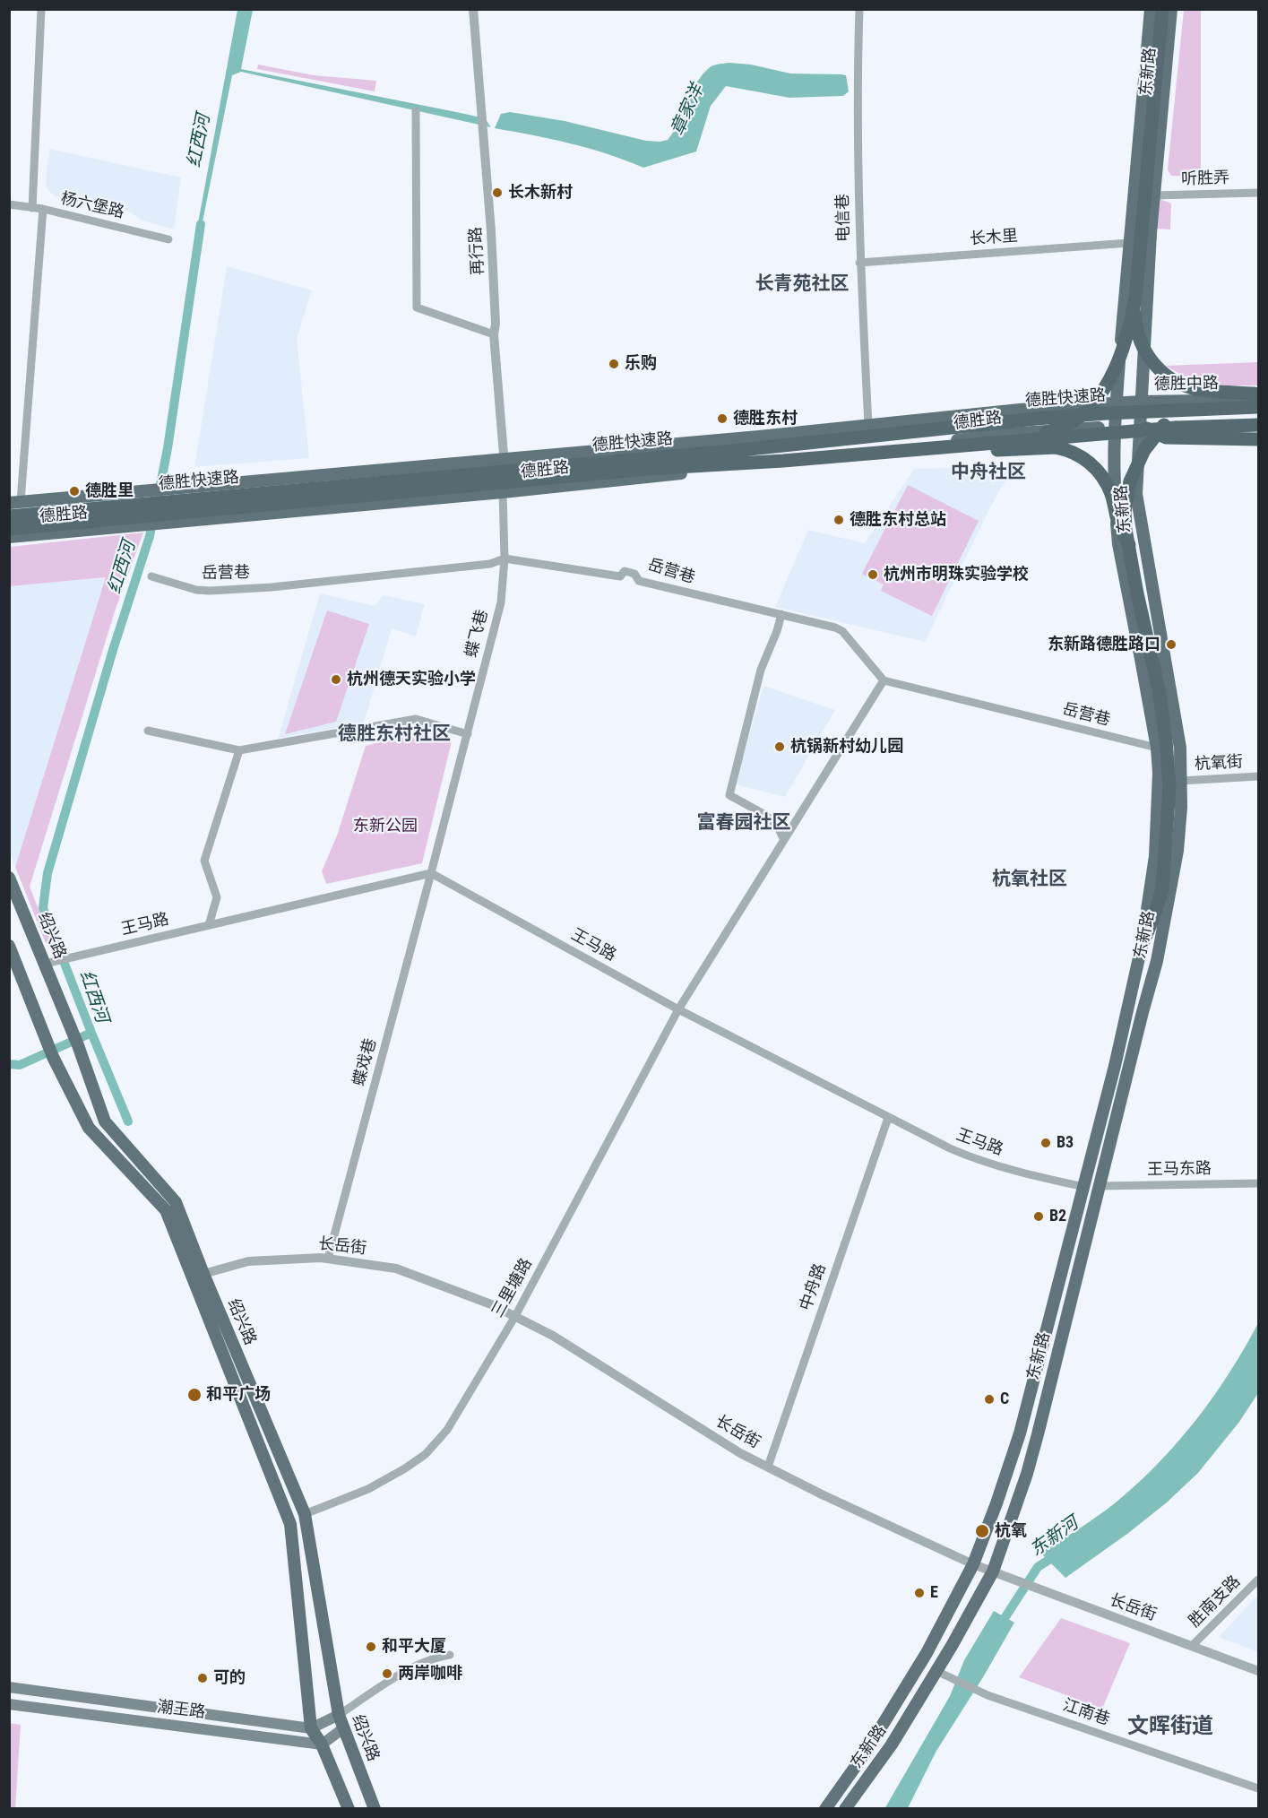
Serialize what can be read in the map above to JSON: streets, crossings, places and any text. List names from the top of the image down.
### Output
{
  "streets": {
    "highway": ["德胜快速路"],
    "main road": [
      "东新路",
      "德胜中路",
      "德胜路",
      "绍兴路",
      "潮王路"
    ],
    "street": [
      "听胜弄",
      "杨六堡路",
      "电信巷",
      "长木里",
      "再行路",
      "岳营巷",
      "蝶飞巷",
      "杭氧街",
      "王马路",
      "蝶戏巷",
      "王马东路",
      "长岳街",
      "中舟路",
      "三里塘路",
      "胜南支路",
      "江南巷"
    ]
  },
  "crossings": [
    ["东新路", "听胜弄"],
    ["东新路", "长木里"],
    ["东新路", "德胜中路"],
    ["东新路", "德胜路"],
    ["东新路", "岳营巷"],
    ["东新路", "杭氧街"],
    ["东新路", "王马路"],
    ["东新路", "王马东路"],
    ["东新路", "长岳街"],
    ["东新路", "江南巷"],
    ["电信巷", "长木里"],
    ["电信巷", "德胜路"],
    ["再行路", "德胜路"],
    ["再行路", "蝶飞巷"],
    ["德胜中路", "德胜路"],
    ["德胜路", "蝶飞巷"],
    ["岳营巷", "蝶飞巷"],
    ["岳营巷", "三里塘路"],
    ["蝶飞巷", "王马路"],
    ["蝶飞巷", "蝶戏巷"],
    ["王马路", "绍兴路"],
    ["王马路", "蝶戏巷"],
    ["王马路", "中舟路"],
    ["王马路", "三里塘路"],
    ["绍兴路", "长岳街"],
    ["绍兴路", "三里塘路"],
    ["绍兴路", "潮王路"],
    ["蝶戏巷", "长岳街"],
    ["长岳街", "中舟路"],
    ["长岳街", "三里塘路"],
    ["长岳街", "胜南支路"]
  ],
  "districts": [
    "长青苑社区",
    "中舟社区",
    "德胜东村社区",
    "富春园社区",
    "杭氧社区",
    "文晖街道"
  ],
  "water": ["章家洋", "红西河", "东新河"],
  "parks": ["东新公园"],
  "places": [
    "长木新村",
    "乐购",
    "德胜东村",
    "德胜里",
    "德胜东村总站",
    "杭州市明珠实验学校",
    "东新路德胜路口",
    "杭州德天实验小学",
    "杭锅新村幼儿园",
    "B3",
    "B2",
    "和平广场",
    "C",
    "杭氧",
    "E",
    "和平大厦",
    "两岸咖啡",
    "可的"
  ]
}
